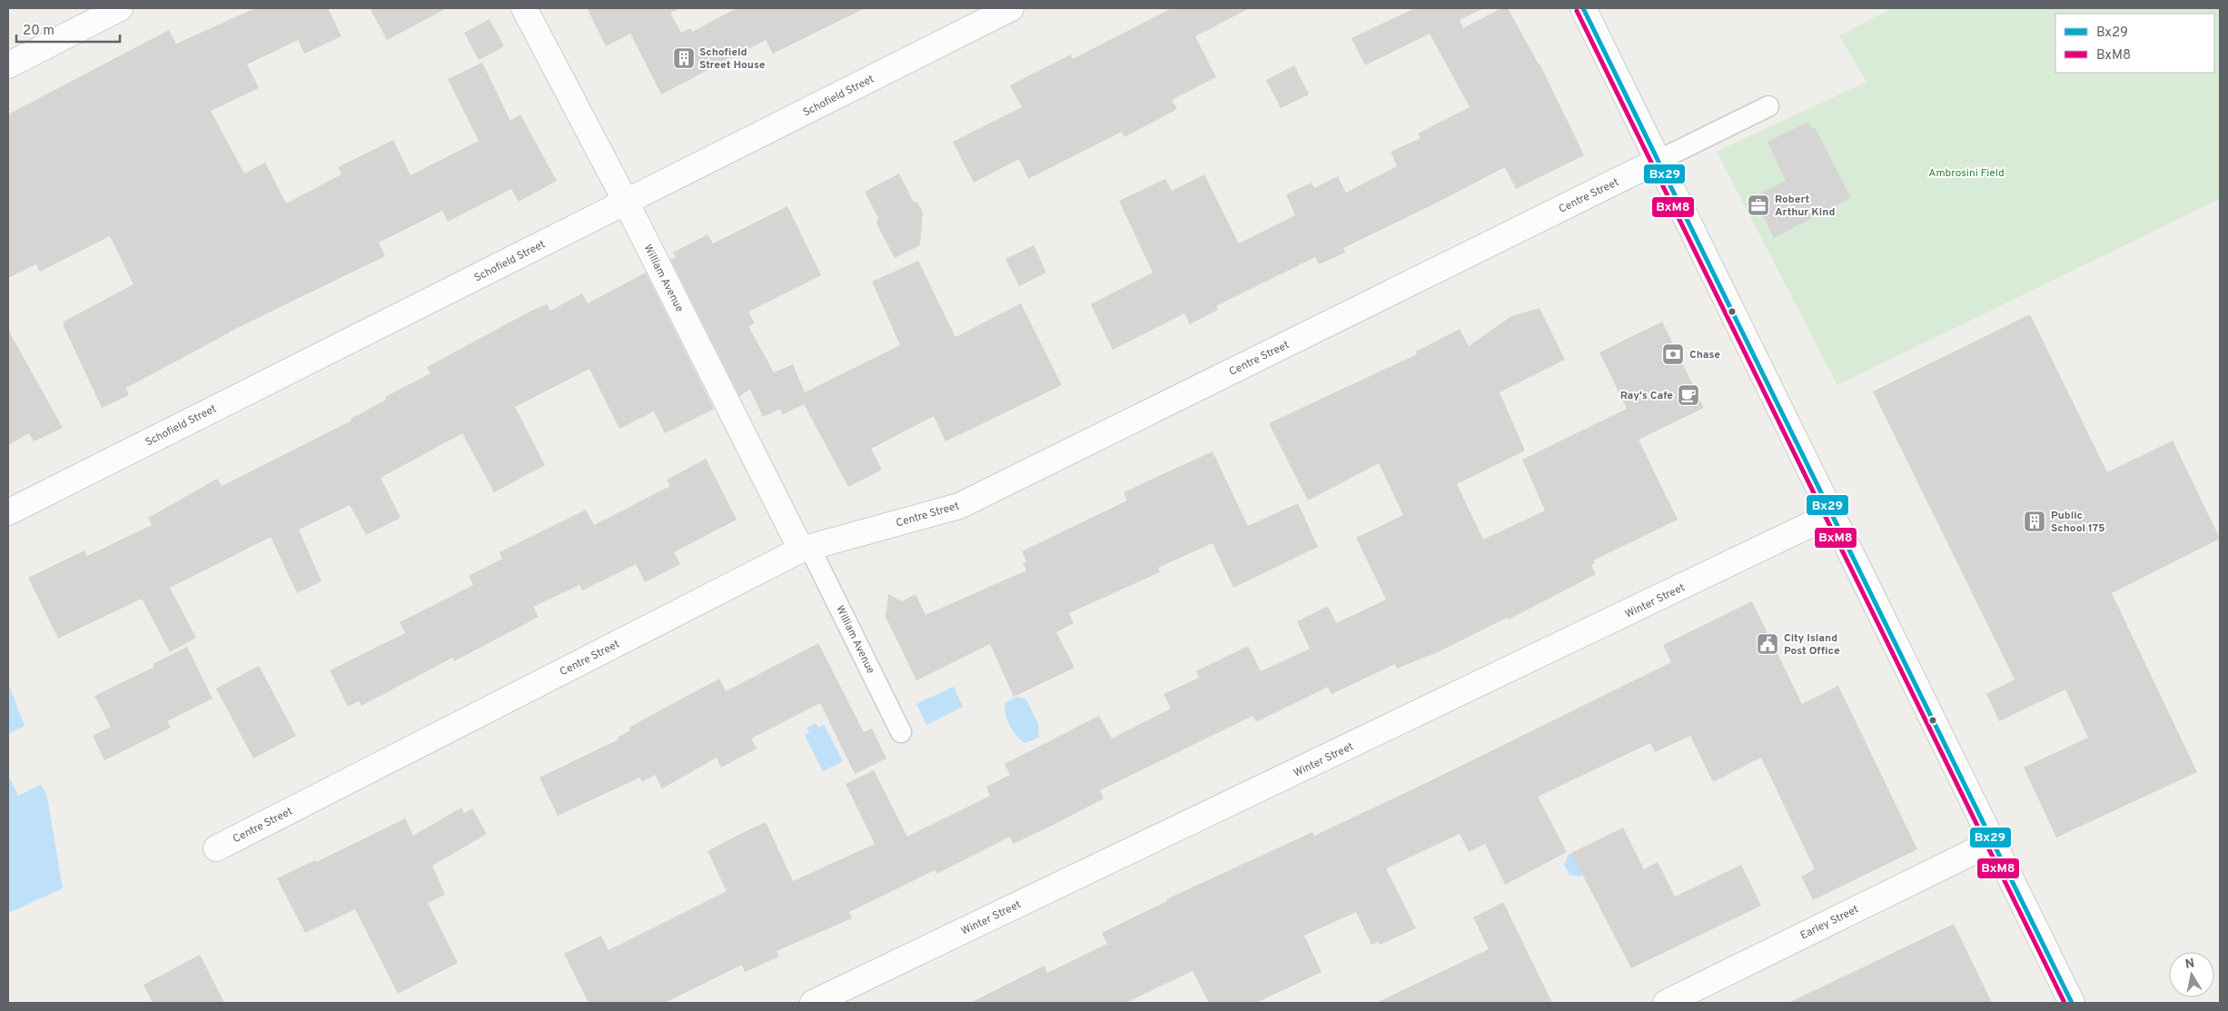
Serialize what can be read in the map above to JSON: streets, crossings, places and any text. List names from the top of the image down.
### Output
{
  "streets": {
    "street": [
      "Schofield Street",
      "Centre Street",
      "William Avenue",
      "Winter Street",
      "Earley Street"
    ]
  },
  "crossings": [
    ["Schofield Street", "William Avenue"],
    ["Centre Street", "William Avenue"]
  ],
  "parks": ["Ambrosini Field"],
  "places": {
    "building": ["Schofield Street House", "Public School 175"],
    "office": ["Robert Arthur Kind"],
    "bank": ["Chase"],
    "cafe": ["Ray's Cafe"],
    "public building": ["City Island Post Office"]
  },
  "lines": ["transit line Bx29", "transit line BxM8"],
  "legend": ["Bx29", "BxM8"],
  "scale_bar": "20 m",
  "north": "top"
}
